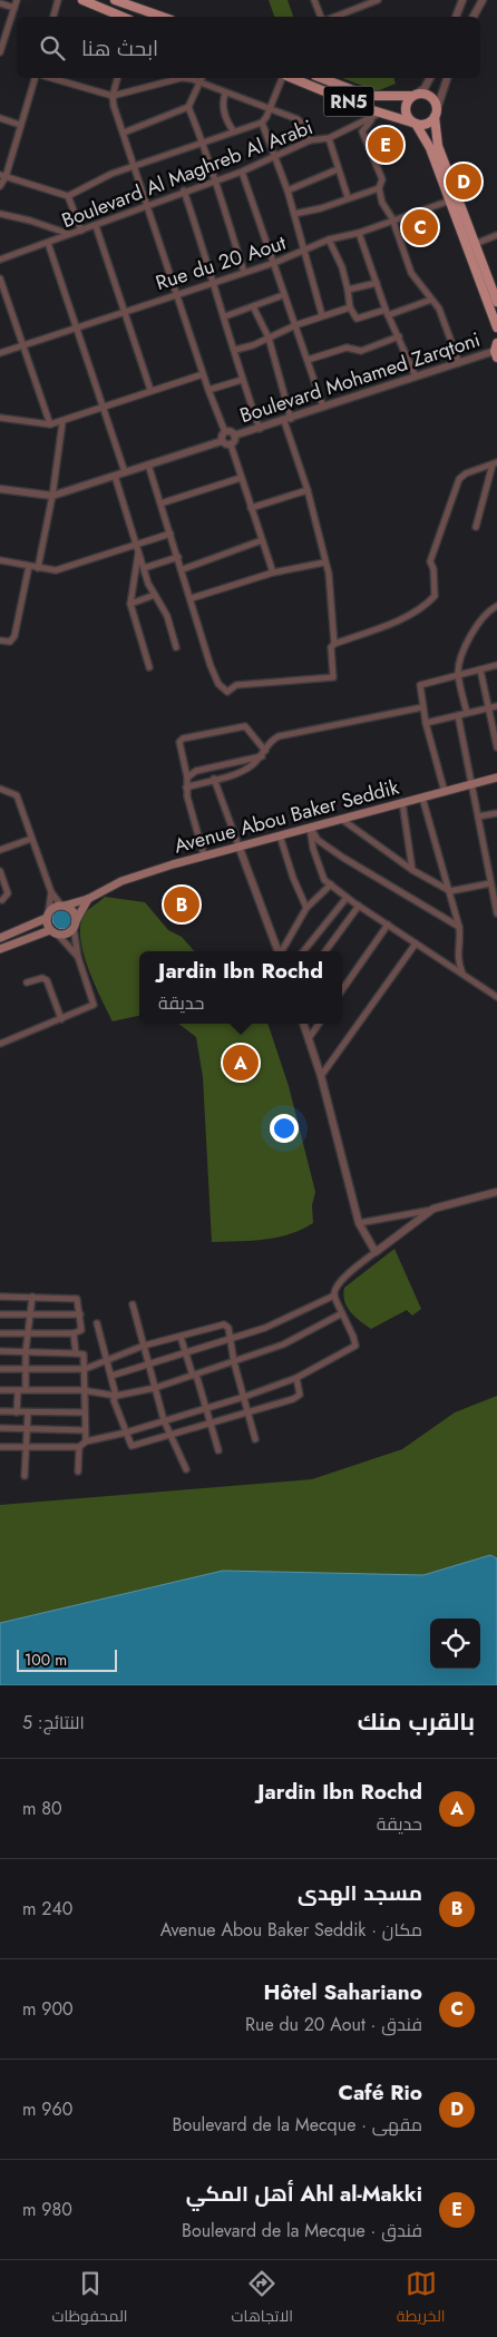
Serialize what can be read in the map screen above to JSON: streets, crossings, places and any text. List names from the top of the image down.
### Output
{
  "streets": {
    "main road": ["RN5", "Avenue Abou Baker Seddik"],
    "street": ["Boulevard Al Maghreb Al Arabi", "Rue du 20 Aout", "Boulevard Mohamed Zarqtoni"]
  },
  "crossings": [
    ["RN5", "Boulevard Al Maghreb Al Arabi"]
  ],
  "scale_bar": "100 m",
  "page": {
    "search": "ابحث هنا",
    "pins": [
      "E",
      "D",
      "C",
      "B",
      "A"
    ],
    "popup": ["Jardin Ibn Rochd", "حديقة"],
    "scale": "100 m",
    "heading": ["بالقرب منك", "النتائج: 5"],
    "list": [
      {
        "mark": "A",
        "name": "Jardin Ibn Rochd",
        "note": "حديقة",
        "value": "80 m"
      },
      {
        "mark": "B",
        "name": "مسجد الهدى",
        "note": "مكان · Avenue Abou Baker Seddik",
        "value": "240 m"
      },
      {
        "mark": "C",
        "name": "Hôtel Sahariano",
        "note": "فندق · Rue du 20 Aout",
        "value": "900 m"
      },
      {
        "mark": "D",
        "name": "Café Rio",
        "note": "مقهى · Boulevard de la Mecque",
        "value": "960 m"
      },
      {
        "mark": "E",
        "name": "Ahl al-Makki أهل المكي",
        "note": "فندق · Boulevard de la Mecque",
        "value": "980 m"
      }
    ],
    "nav": ["الخريطة", "الاتجاهات", "المحفوظات"]
  }
}
